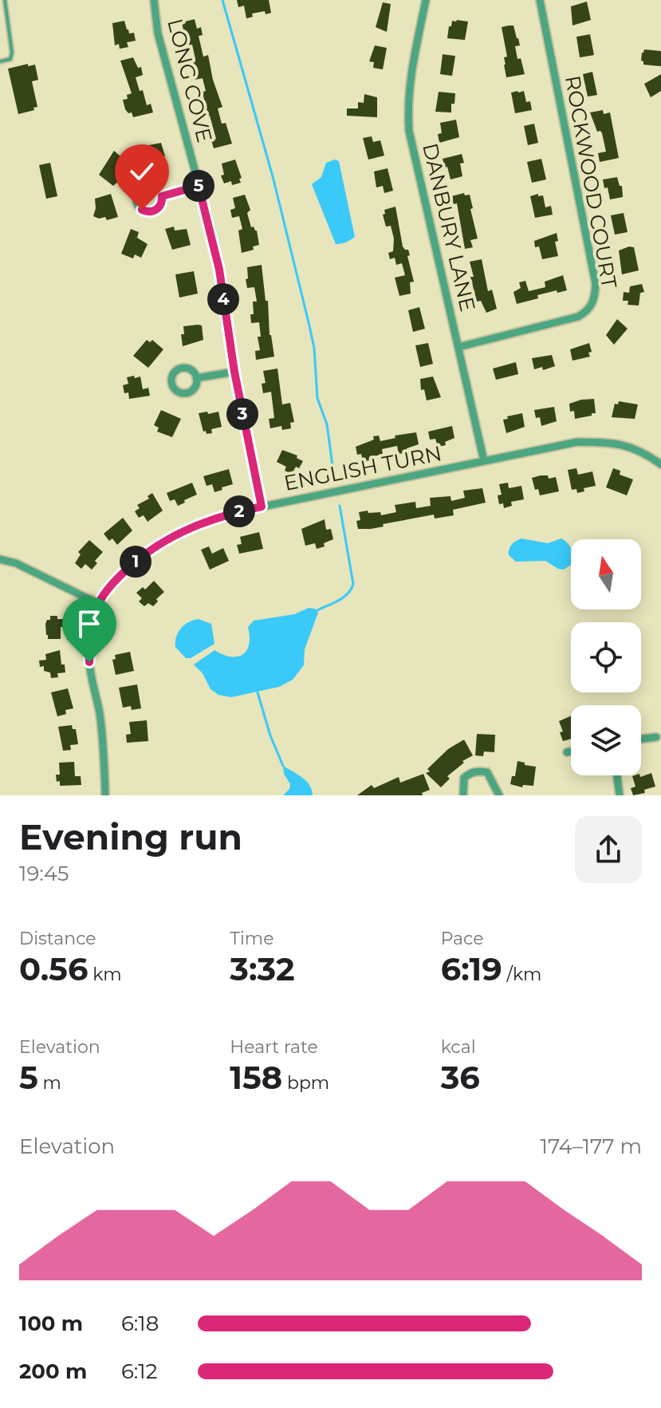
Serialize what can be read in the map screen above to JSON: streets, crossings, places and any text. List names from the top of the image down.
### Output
{
  "streets": {
    "street": [
      "LONG COVE",
      "ROCKWOOD COURT",
      "DANBURY LANE",
      "ENGLISH TURN"
    ]
  },
  "crossings": [
    ["LONG COVE", "ENGLISH TURN"],
    ["ROCKWOOD COURT", "DANBURY LANE"],
    ["DANBURY LANE", "ENGLISH TURN"]
  ],
  "north": "top",
  "page": {
    "pins": [
      "5",
      "4",
      "3",
      "2",
      "1"
    ],
    "heading": ["Evening run", "19:45"],
    "stats": [
      ["Distance", "0.56 km"],
      ["Time", "3:32"],
      ["Pace", "6:19 /km"],
      ["Elevation", "5 m"],
      ["Heart rate", "158 bpm"],
      ["kcal", "36"]
    ],
    "chart": ["Elevation", "174–177 m"],
    "list": [
      {
        "name": "100 m",
        "note": "6:18"
      },
      {
        "name": "200 m",
        "note": "6:12"
      }
    ]
  }
}
